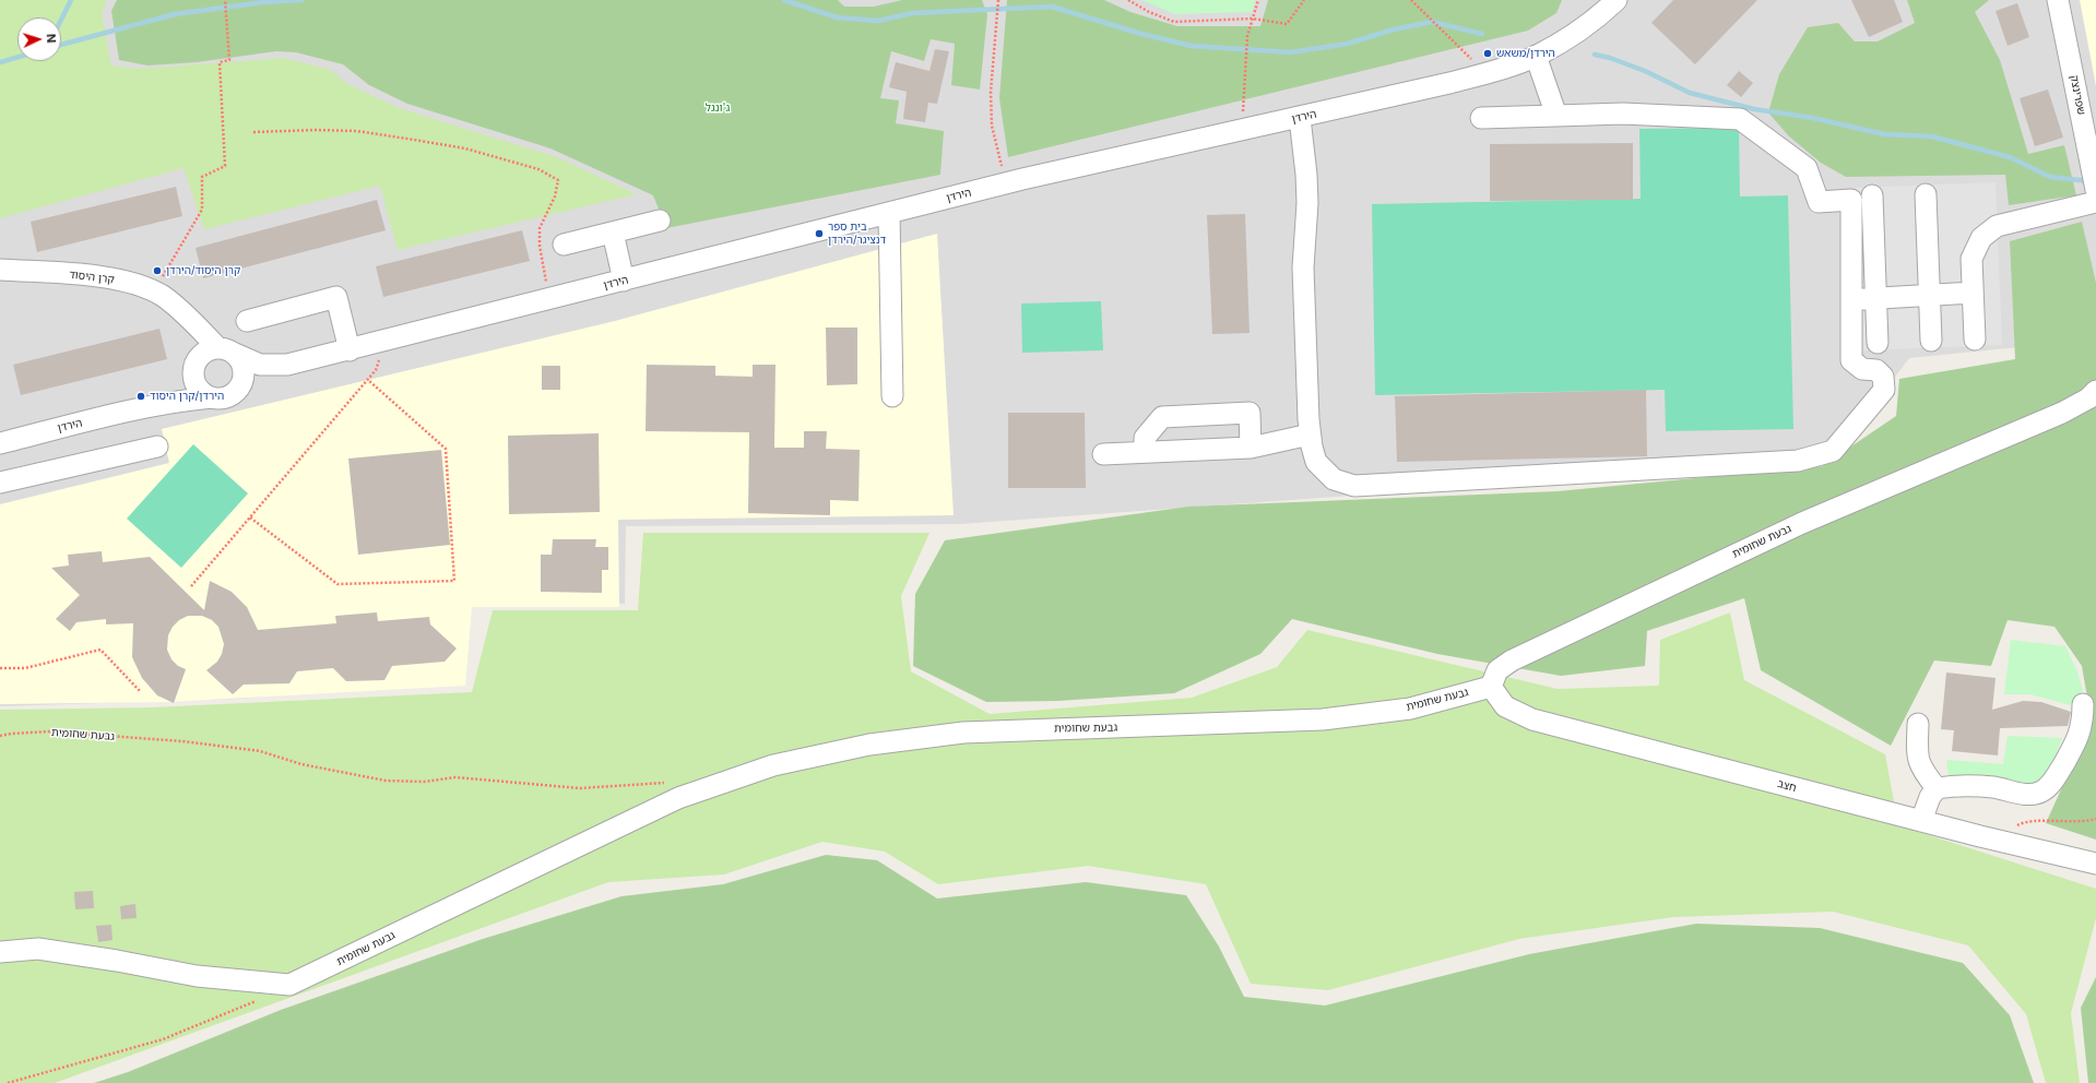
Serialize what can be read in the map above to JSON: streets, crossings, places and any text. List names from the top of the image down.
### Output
{
  "streets": {
    "street": [
      "שפרינצק",
      "הירדן",
      "קרן היסוד",
      "גבעת שחומית",
      "חצב"
    ]
  },
  "crossings": [
    ["הירדן", "קרן היסוד"],
    ["גבעת שחומית", "חצב"]
  ],
  "parks": ["ג'ונגל"],
  "places": [
    "הירדן/משאש",
    "בית ספר דנציגר/הירדן",
    "קרן היסוד/הירדן",
    "הירדן/קרן היסוד"
  ],
  "north": "right"
}
